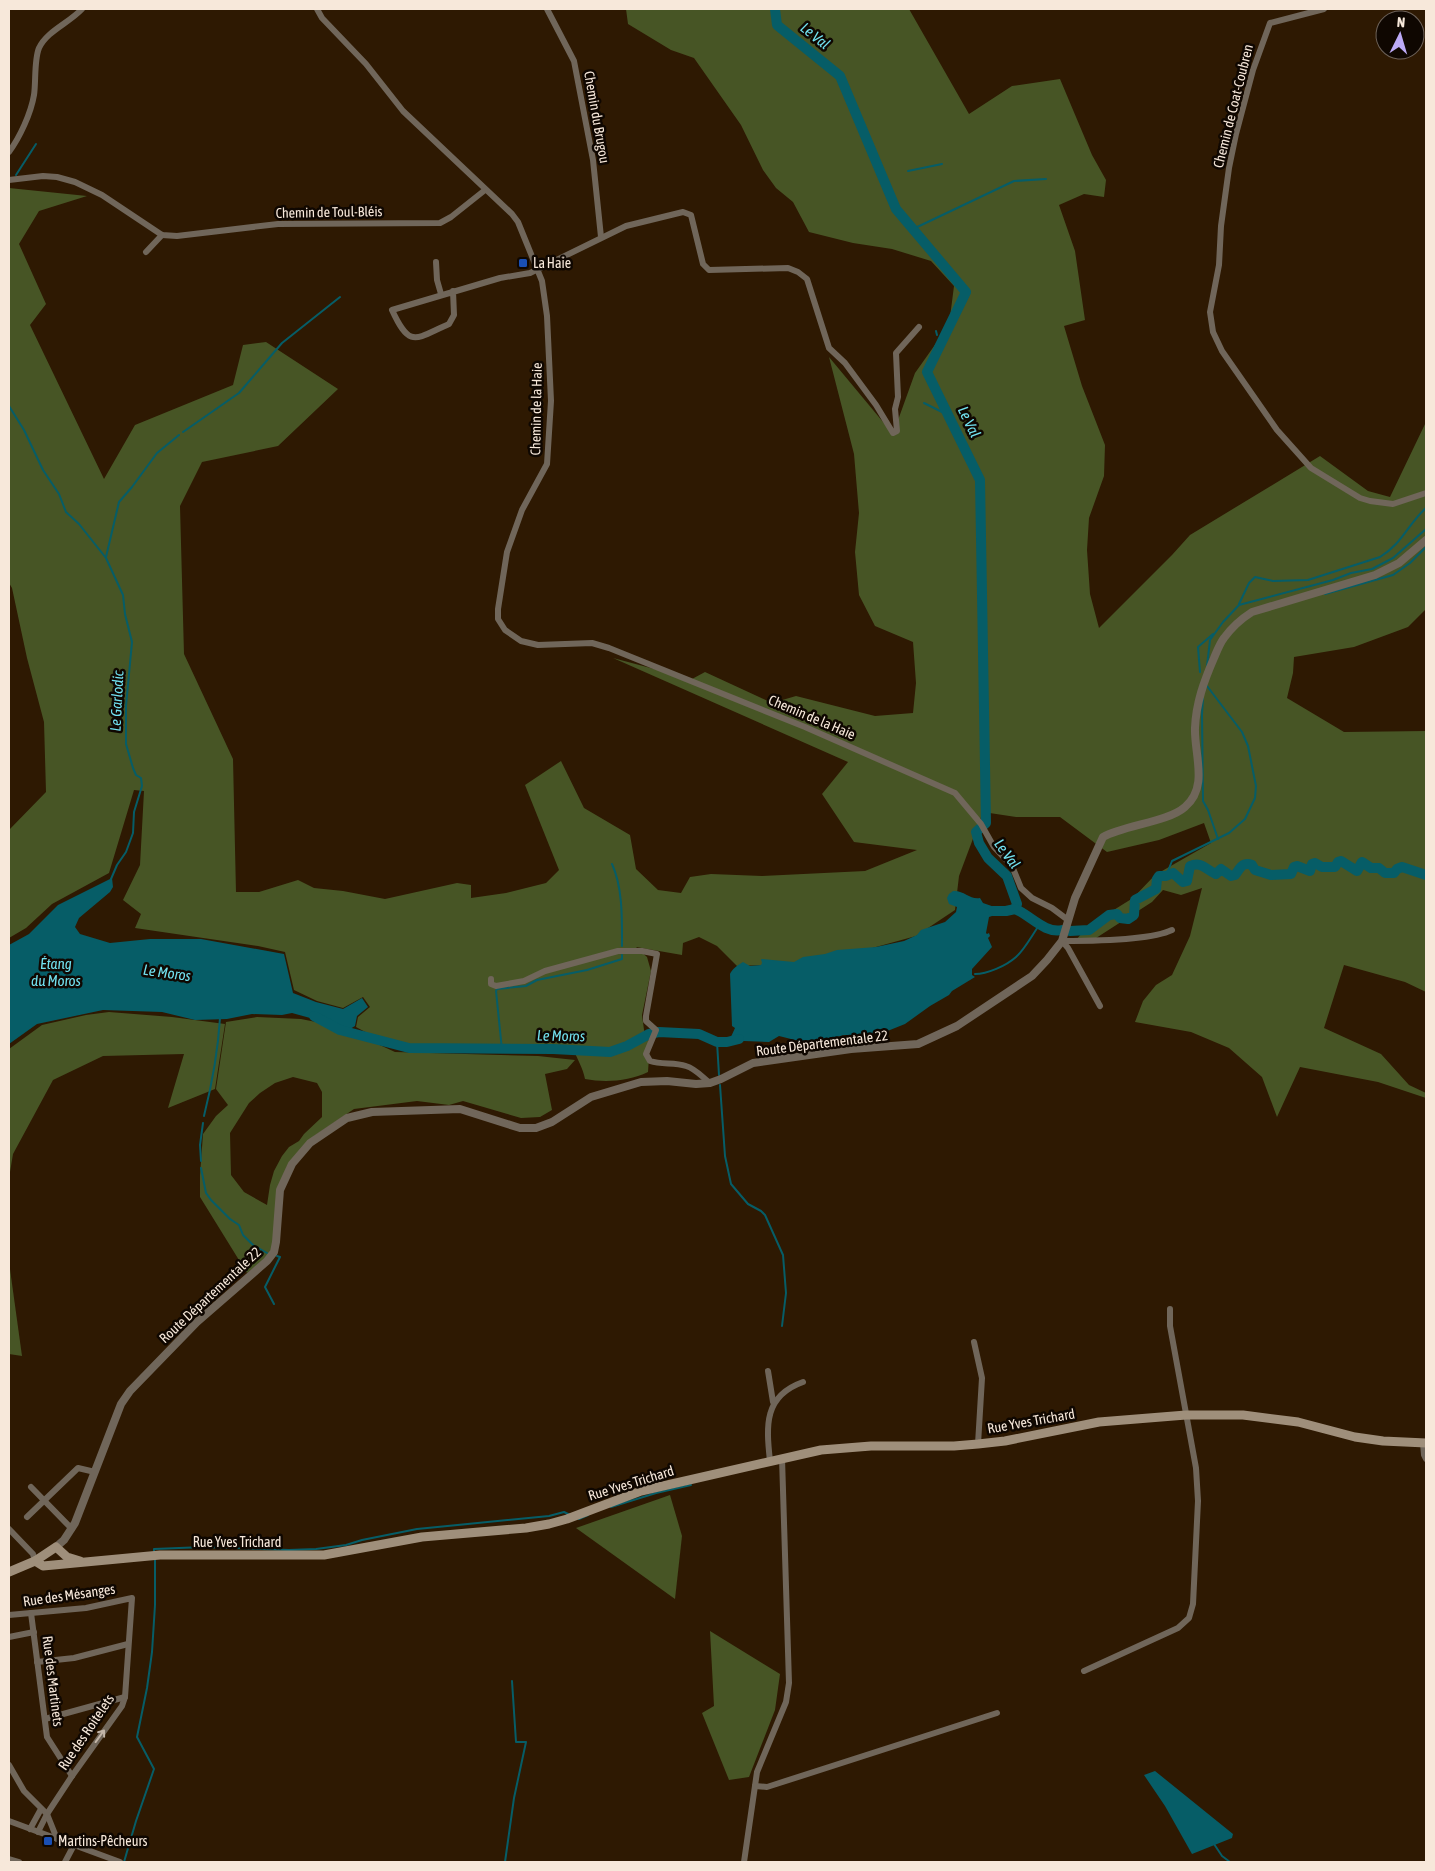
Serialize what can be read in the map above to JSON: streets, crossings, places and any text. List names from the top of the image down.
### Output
{
  "streets": {
    "main road": ["Rue Yves Trichard"],
    "street": [
      "Chemin de Coat-Coubren",
      "Chemin du Brugou",
      "Chemin de Toul-Bléis",
      "Chemin de la Haie",
      "Route Départementale 22",
      "Rue des Mésanges",
      "Rue des Martinets",
      "Rue des Roitelets"
    ]
  },
  "crossings": [
    ["Chemin de Toul-Bléis", "Chemin de la Haie"],
    ["Chemin de la Haie", "Route Départementale 22"],
    ["Rue des Mésanges", "Rue des Martinets"],
    ["Rue des Mésanges", "Rue des Roitelets"],
    ["Rue des Martinets", "Rue des Roitelets"]
  ],
  "one_way": ["Rue des Roitelets"],
  "water": [
    "Le Val",
    "Le Garlodic",
    "Étang du Moros",
    "Le Moros"
  ],
  "places": {
    "transit": ["La Haie", "Martins-Pêcheurs"]
  },
  "north": "top"
}
